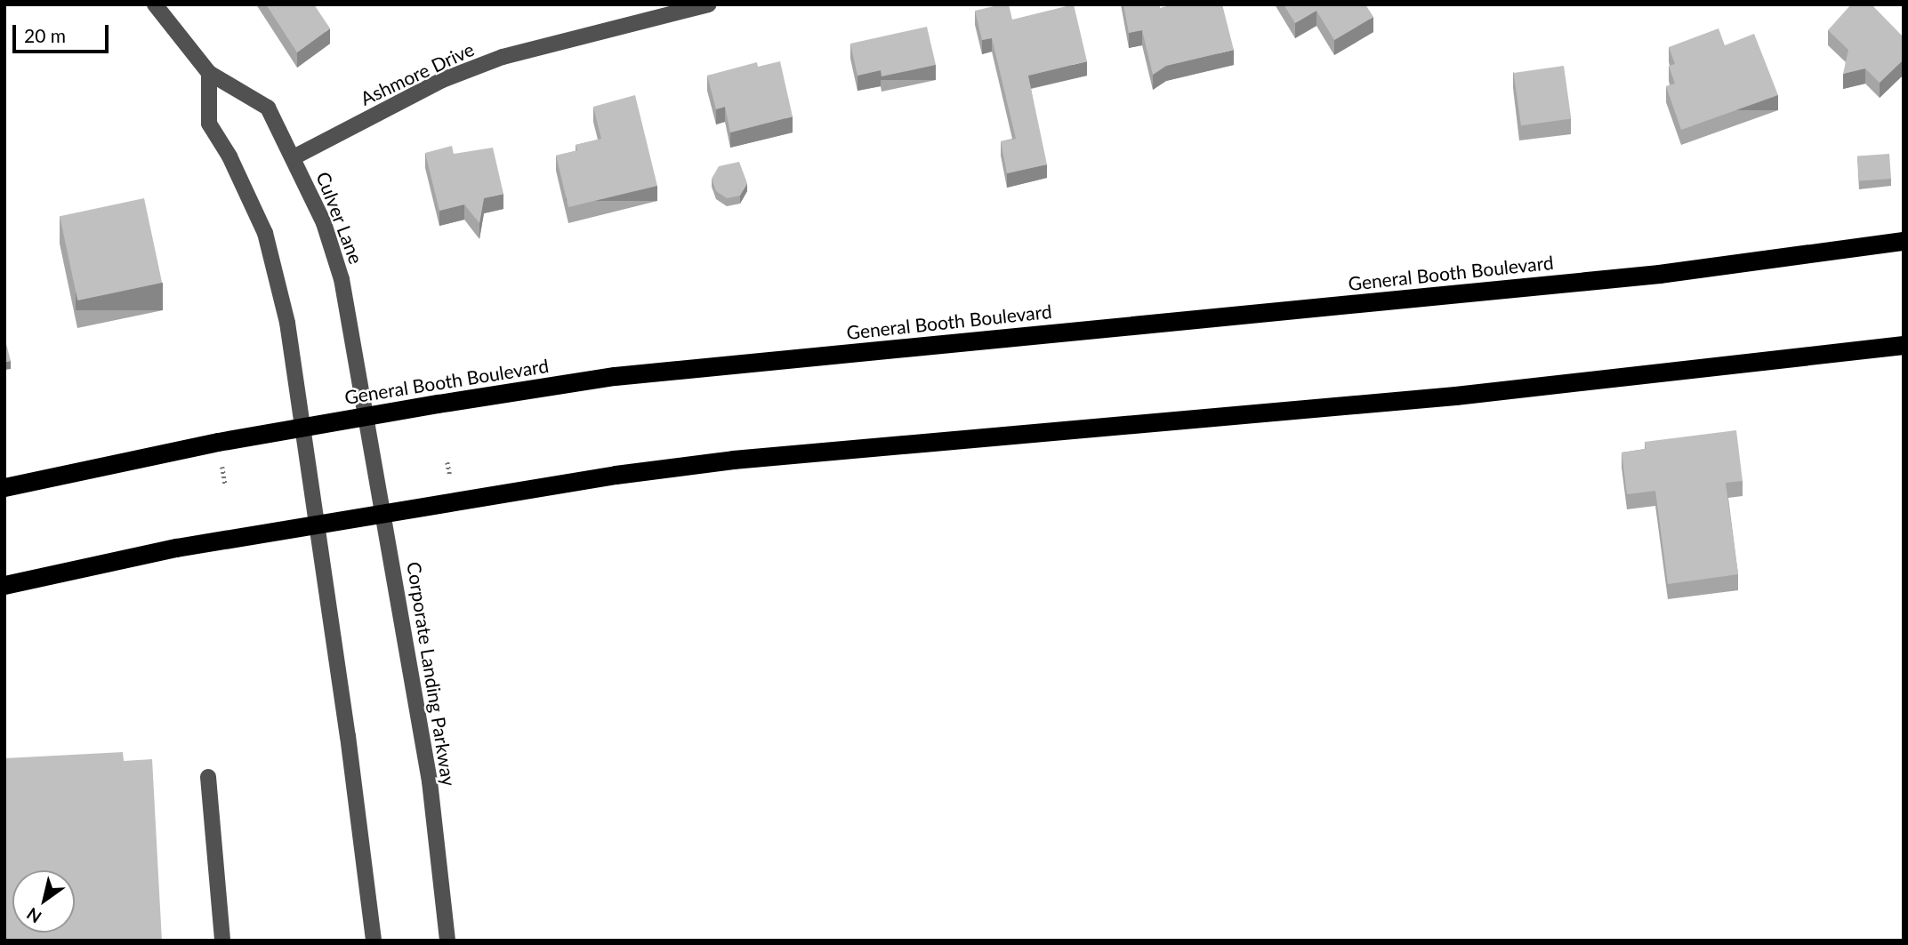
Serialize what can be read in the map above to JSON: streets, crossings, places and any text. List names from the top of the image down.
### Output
{
  "streets": {
    "highway": ["General Booth Boulevard"],
    "street": ["Ashmore Drive", "Culver Lane", "Corporate Landing Parkway"]
  },
  "crossings": [
    ["Ashmore Drive", "Culver Lane"],
    ["Culver Lane", "General Booth Boulevard"],
    ["Culver Lane", "Corporate Landing Parkway"],
    ["General Booth Boulevard", "Corporate Landing Parkway"]
  ],
  "scale_bar": "20 m",
  "north": "bottom left"
}
